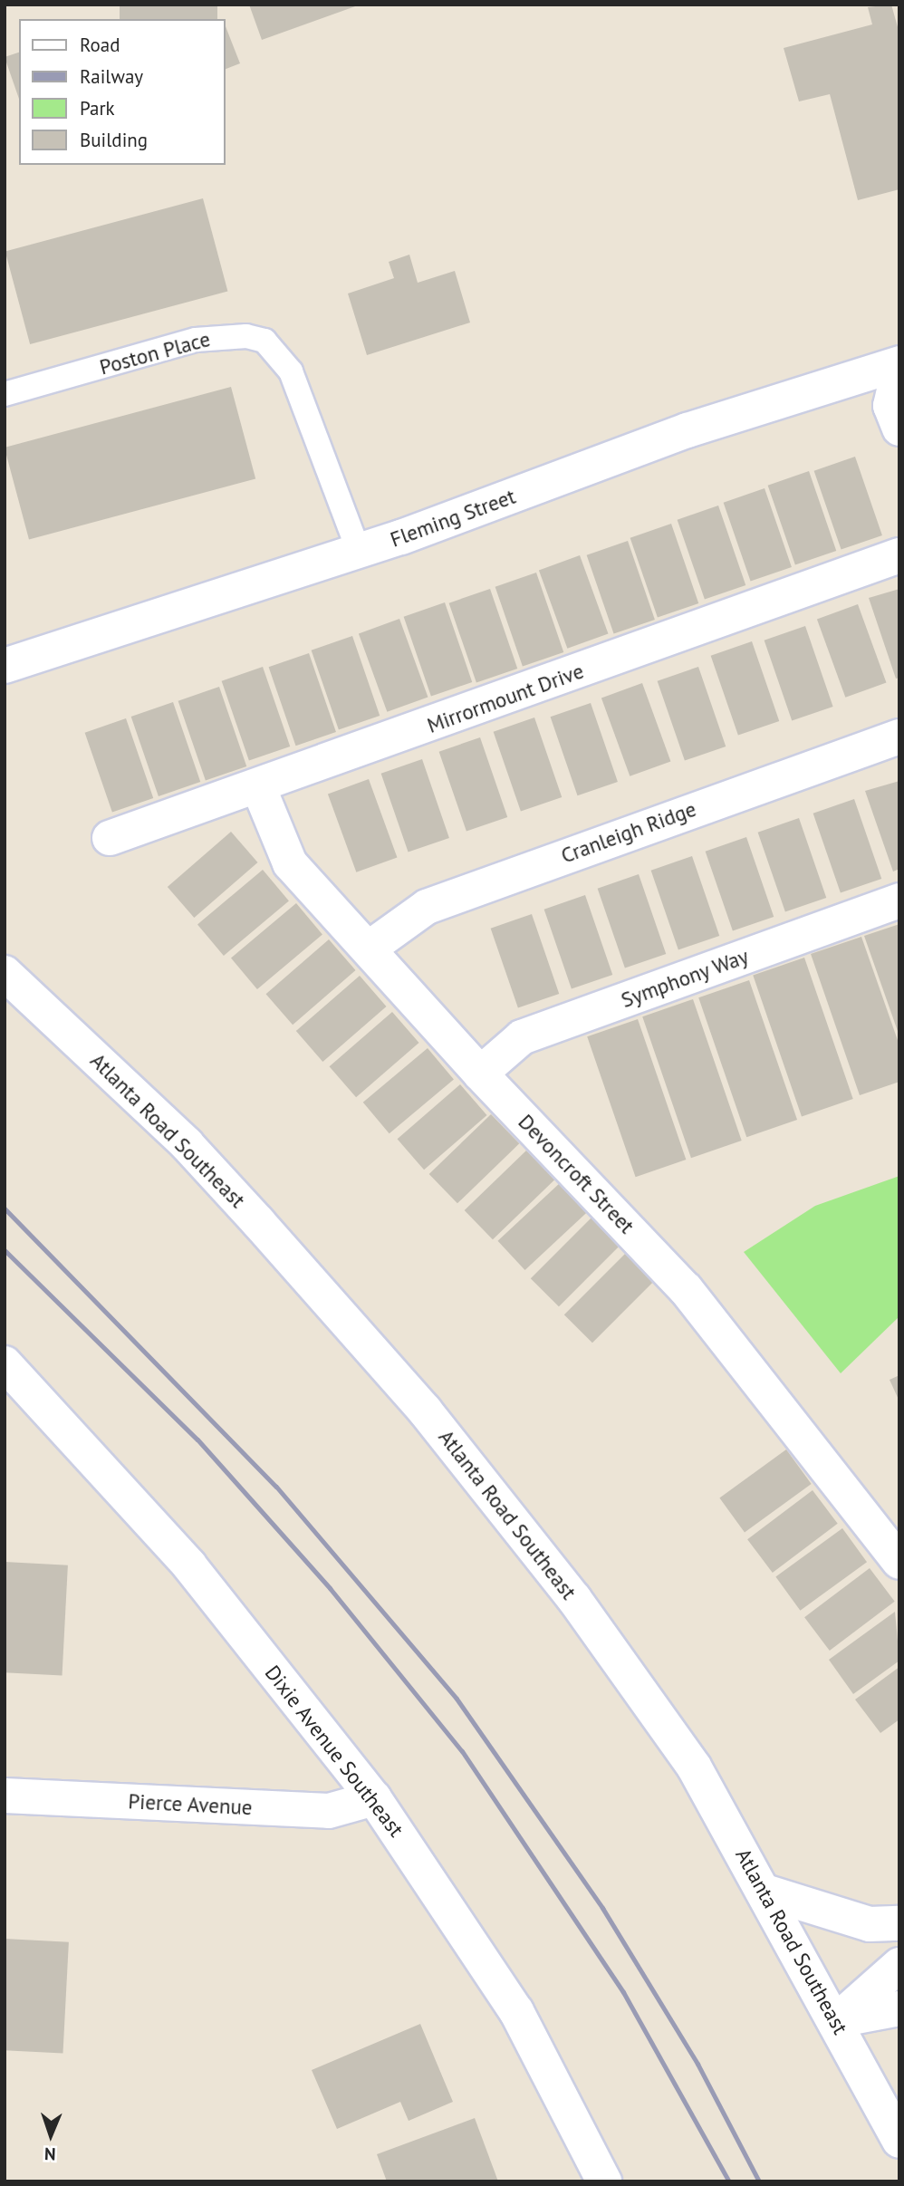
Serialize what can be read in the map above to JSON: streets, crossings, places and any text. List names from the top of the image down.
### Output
{
  "streets": {
    "street": [
      "Fleming Street",
      "Mirrormount Drive",
      "Cranleigh Ridge",
      "Symphony Way",
      "Atlanta Road Southeast",
      "Devoncroft Street",
      "Dixie Avenue Southeast",
      "Pierce Avenue"
    ],
    "lane": ["Poston Place"]
  },
  "crossings": [
    ["Poston Place", "Fleming Street"],
    ["Mirrormount Drive", "Devoncroft Street"],
    ["Cranleigh Ridge", "Devoncroft Street"],
    ["Symphony Way", "Devoncroft Street"],
    ["Dixie Avenue Southeast", "Pierce Avenue"]
  ],
  "legend": [
    "Road",
    "Railway",
    "Park",
    "Building"
  ],
  "north": "bottom"
}
